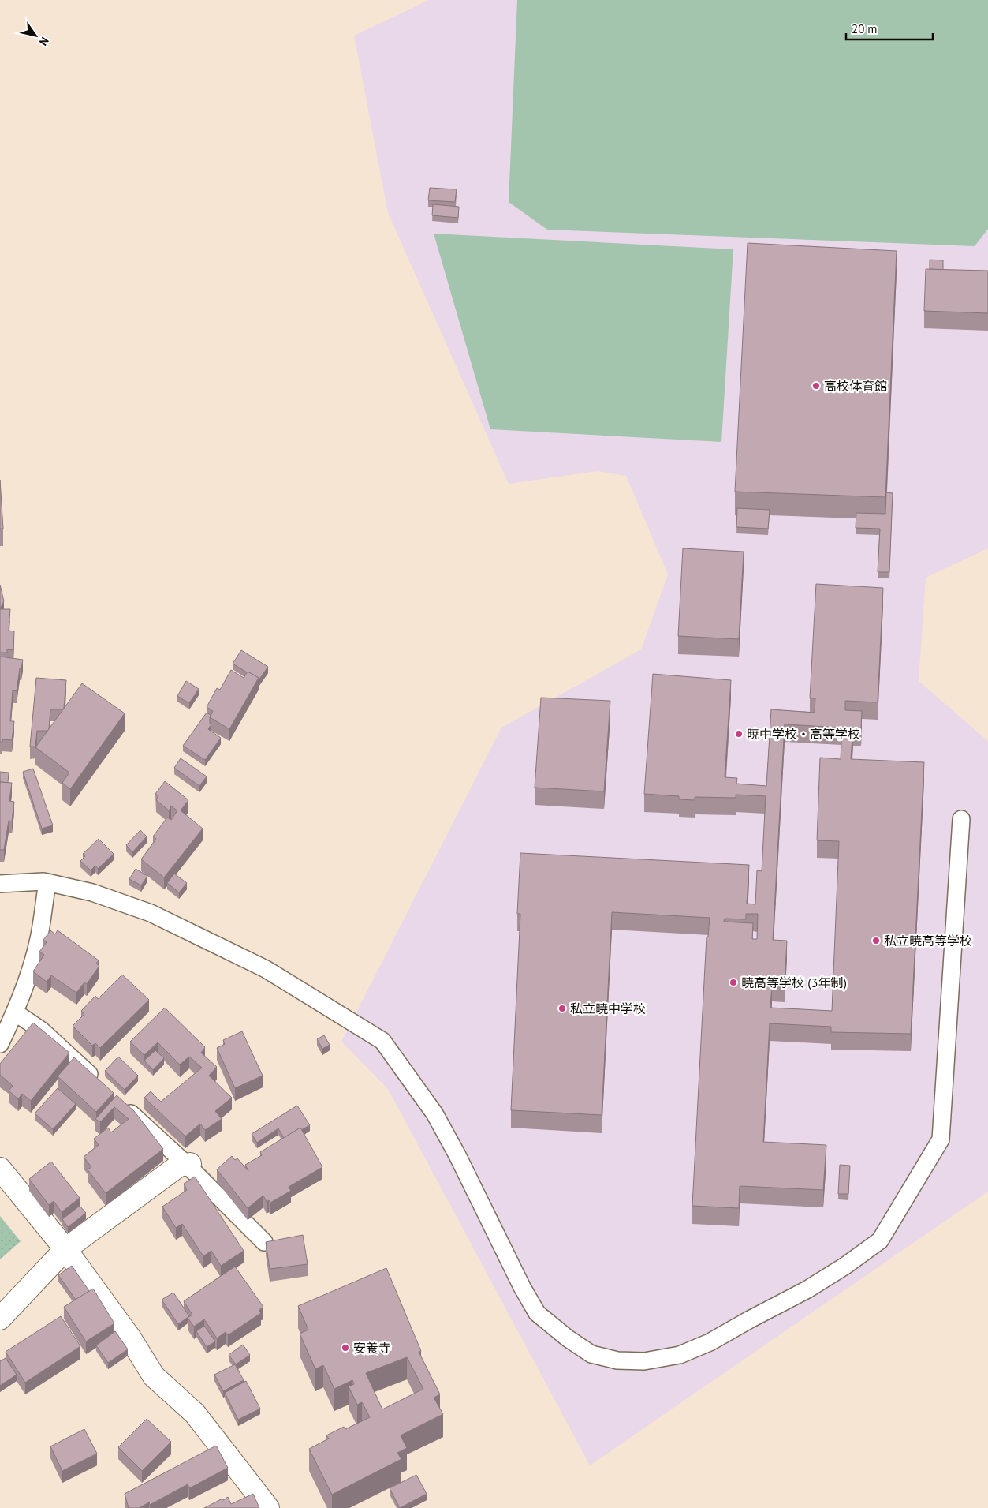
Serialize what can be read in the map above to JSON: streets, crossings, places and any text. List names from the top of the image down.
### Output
{
  "places": [
    "高校体育館",
    "暁中学校・高等学校",
    "私立暁高等学校",
    "暁高等学校 (3年制)",
    "私立暁中学校",
    "安養寺"
  ],
  "scale_bar": "20 m",
  "north": "bottom right"
}
